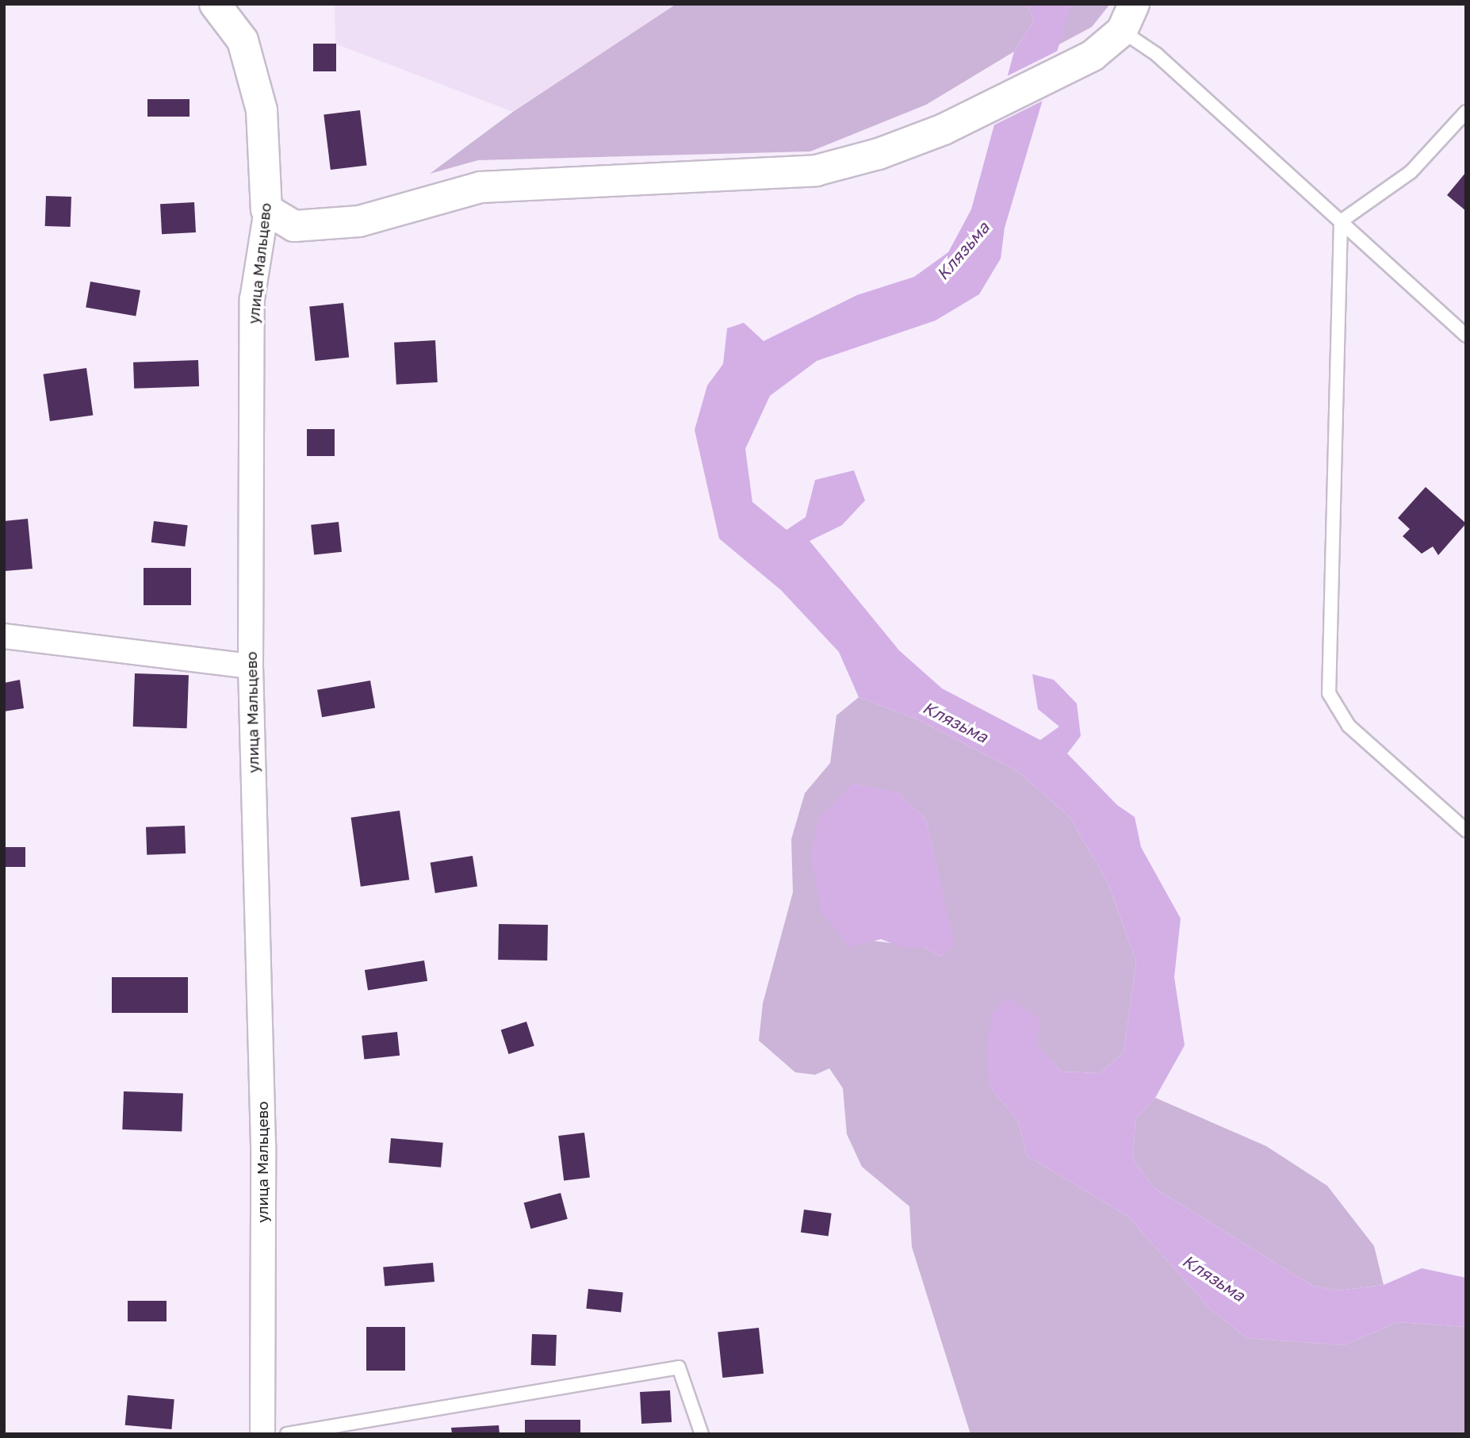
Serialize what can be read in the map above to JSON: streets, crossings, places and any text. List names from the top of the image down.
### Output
{
  "streets": {
    "street": ["улица Мальцево"]
  },
  "water": ["Клязьма"]
}
